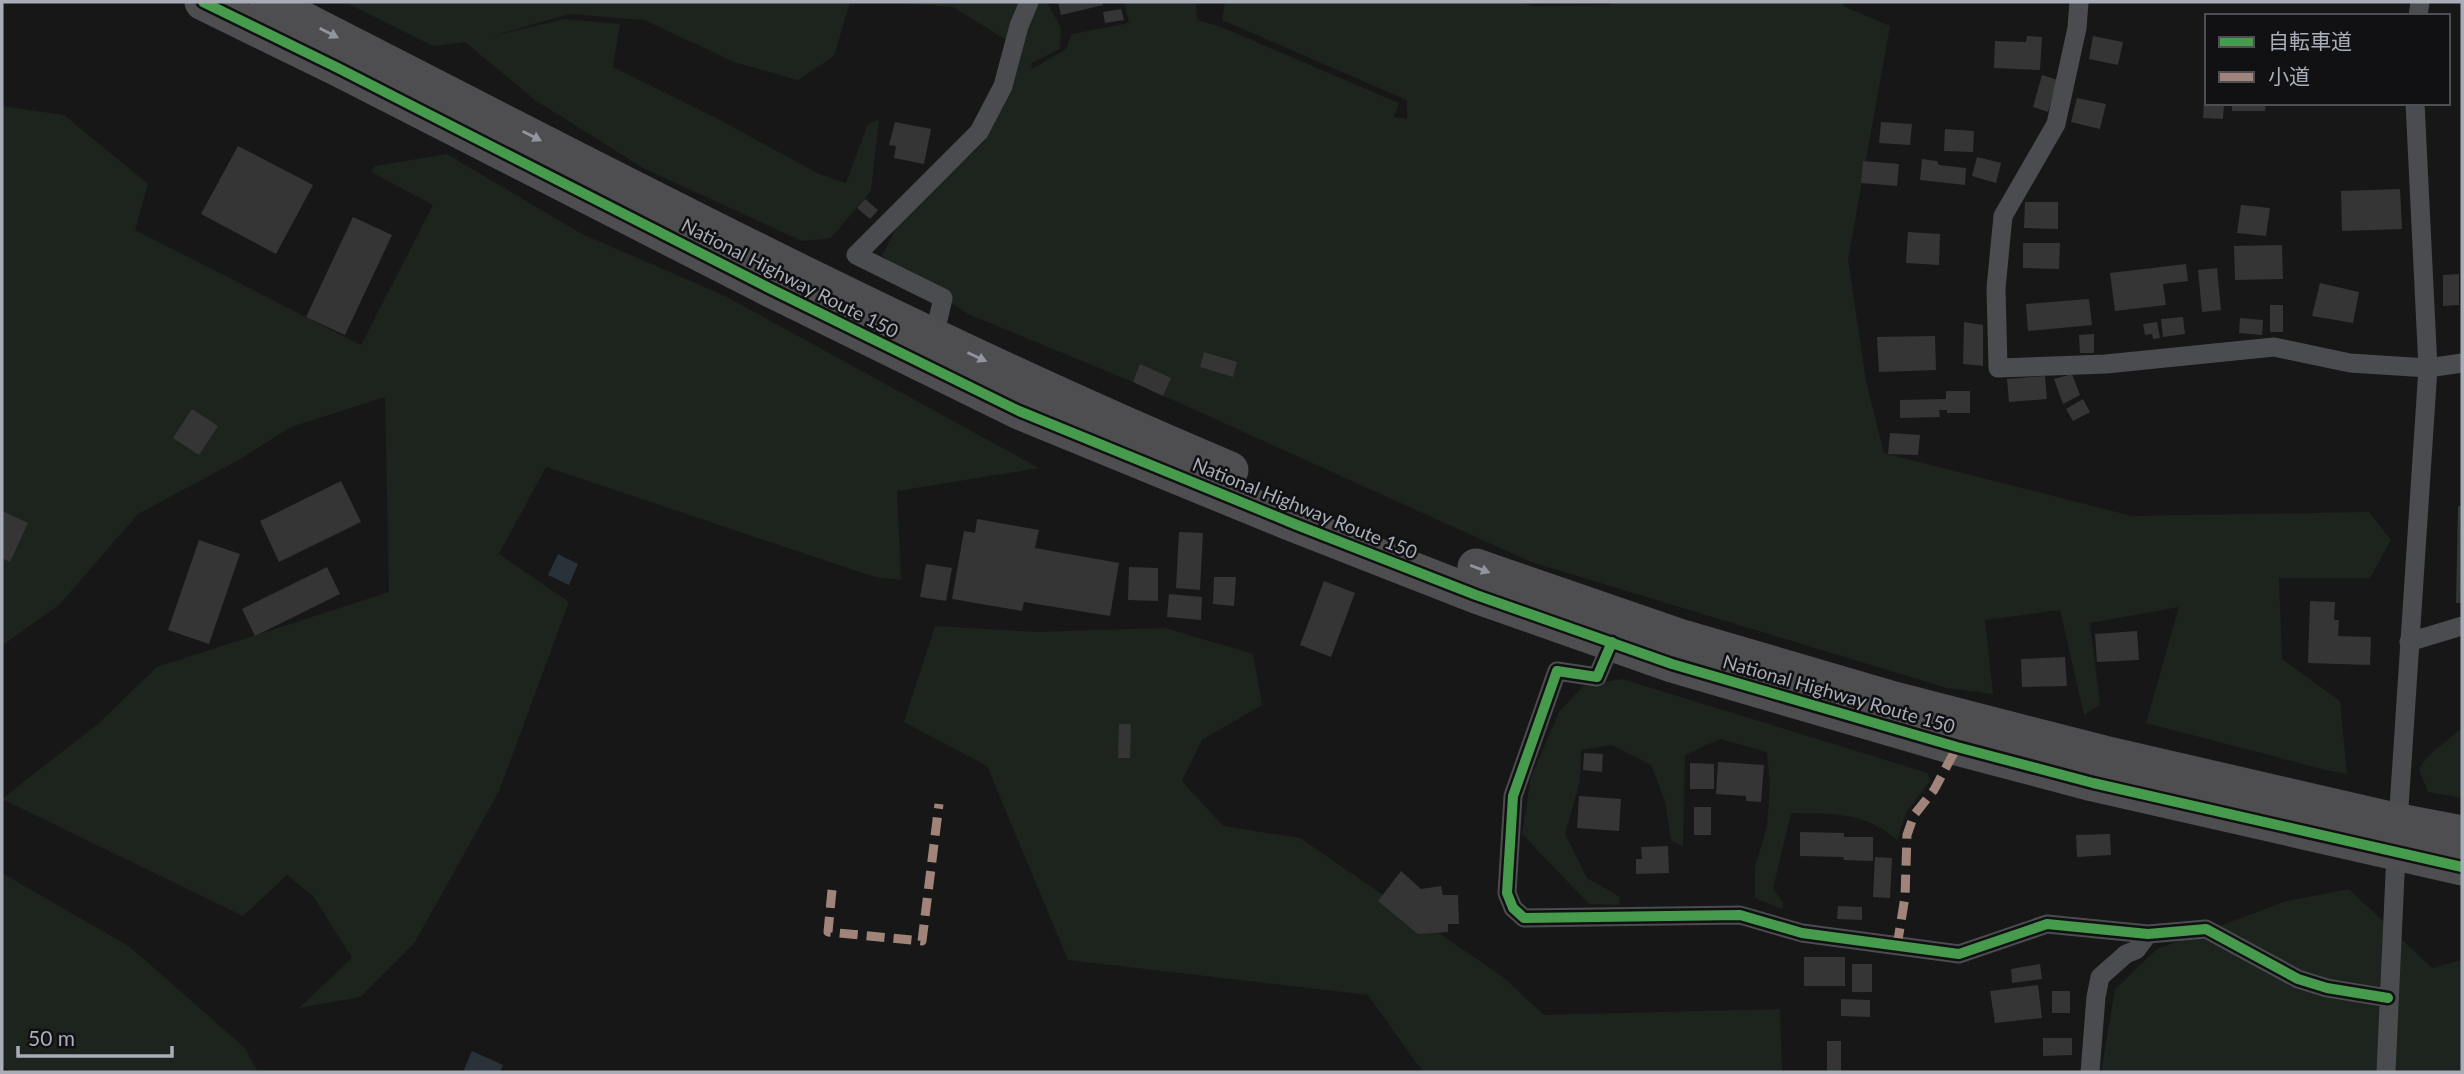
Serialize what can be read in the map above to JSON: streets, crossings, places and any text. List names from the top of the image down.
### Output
{
  "streets": {
    "highway": ["National Highway Route 150"]
  },
  "legend": ["自転車道", "小道"],
  "scale_bar": "50 m"
}
